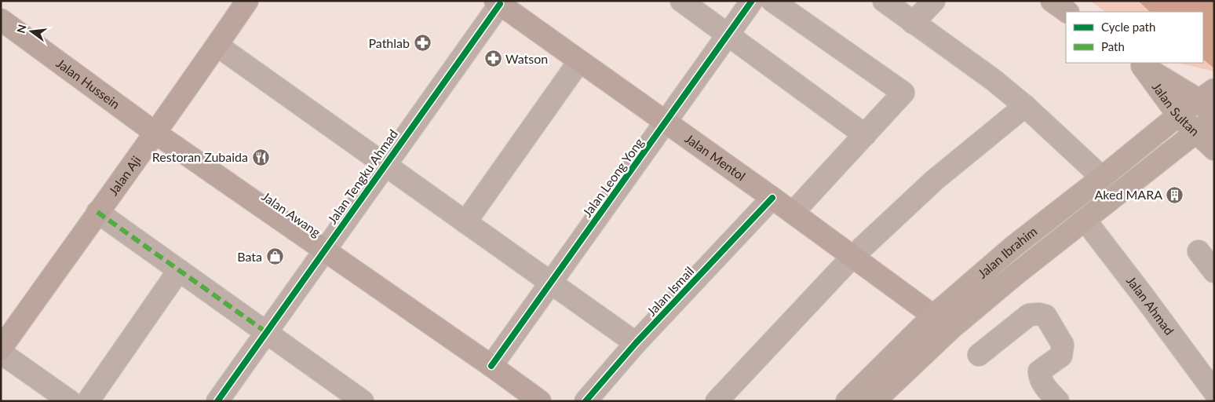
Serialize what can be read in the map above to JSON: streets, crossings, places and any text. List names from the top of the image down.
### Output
{
  "streets": {
    "highway": ["Jalan Sultan", "Jalan Ibrahim"],
    "main road": [
      "Jalan Hussein",
      "Jalan Mentol",
      "Jalan Aji",
      "Jalan Awang"
    ],
    "street": [
      "Jalan Tengku Ahmad",
      "Jalan Leong Yong",
      "Jalan Ismail",
      "Jalan Ahmad"
    ]
  },
  "crossings": [
    ["Jalan Hussein", "Jalan Aji"],
    ["Jalan Hussein", "Jalan Awang"],
    ["Jalan Sultan", "Jalan Ibrahim"],
    ["Jalan Mentol", "Jalan Tengku Ahmad"],
    ["Jalan Mentol", "Jalan Leong Yong"],
    ["Jalan Mentol", "Jalan Ibrahim"],
    ["Jalan Mentol", "Jalan Ismail"],
    ["Jalan Aji", "Jalan Awang"],
    ["Jalan Tengku Ahmad", "Jalan Awang"],
    ["Jalan Leong Yong", "Jalan Awang"],
    ["Jalan Ibrahim", "Jalan Ahmad"]
  ],
  "places": {
    "pharmacy": ["Pathlab", "Watson"],
    "restaurant": ["Restoran Zubaida"],
    "building": ["Aked MARA"],
    "shop": ["Bata"]
  },
  "legend": ["Cycle path", "Path"],
  "north": "left"
}
